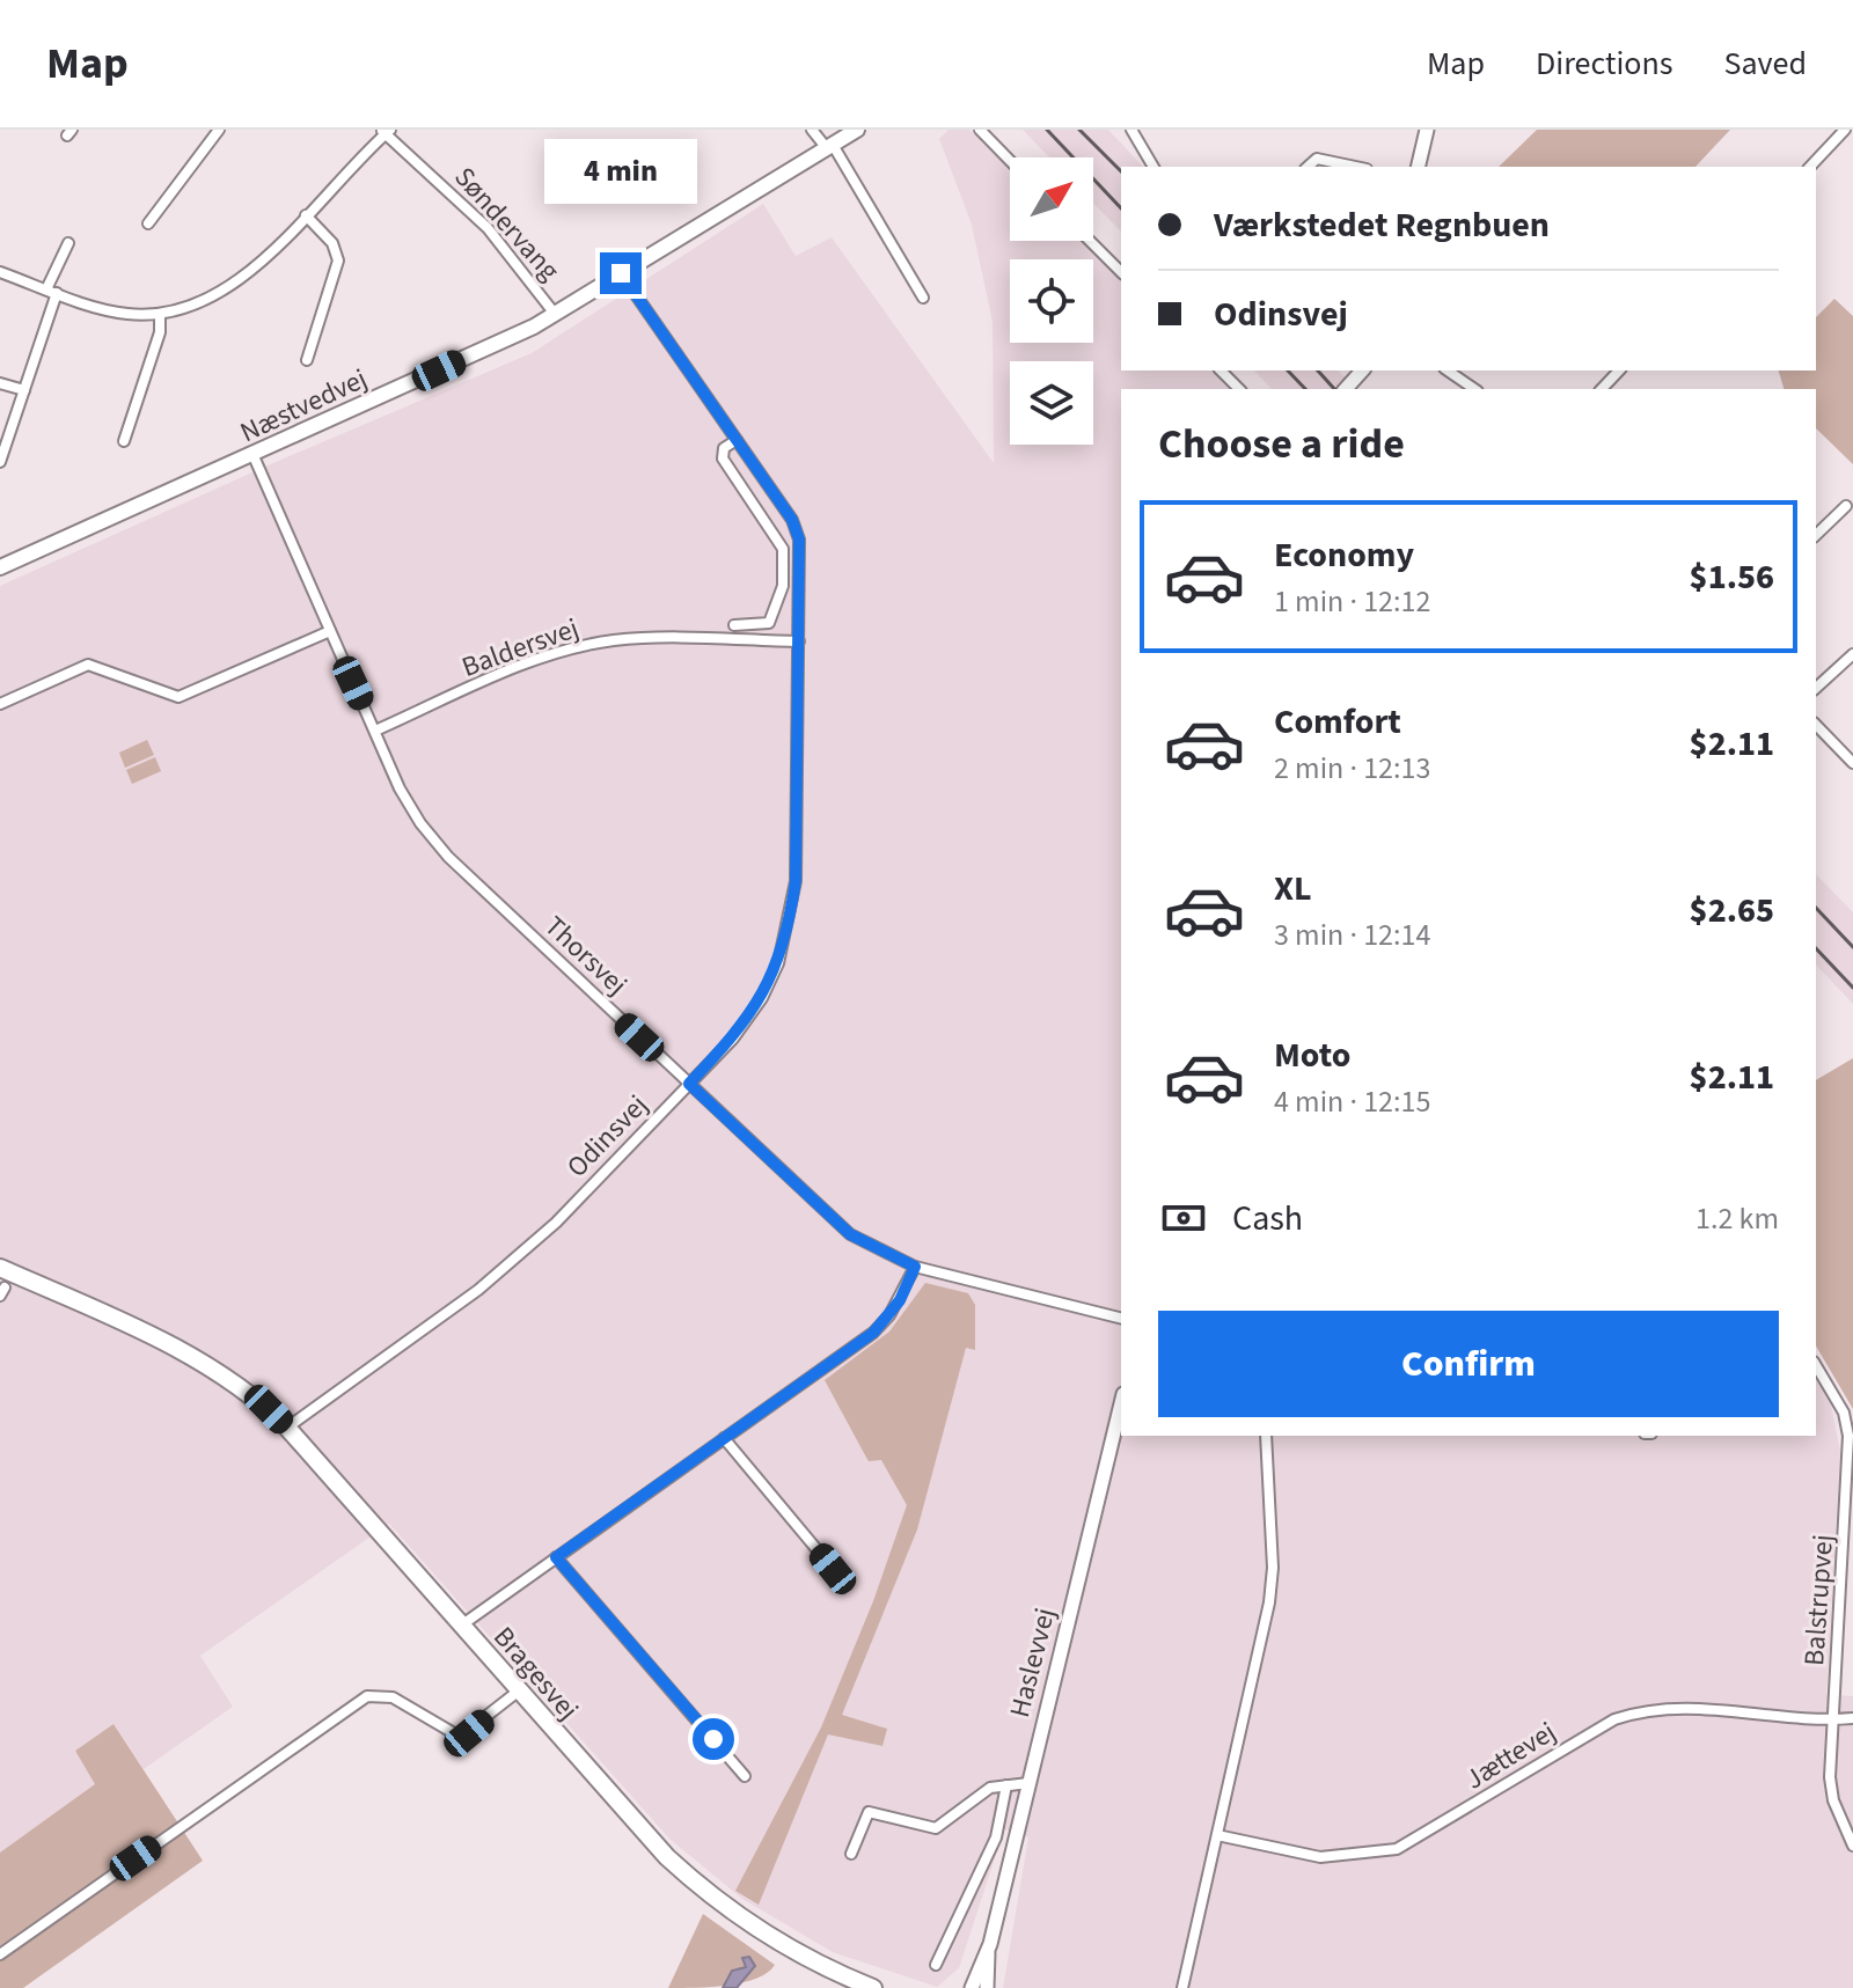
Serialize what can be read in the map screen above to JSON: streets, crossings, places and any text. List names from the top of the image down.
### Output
{
  "streets": {
    "main road": ["Næstvedvej", "Bragesvej"],
    "street": [
      "Søndervang",
      "Baldersvej",
      "Thorsvej",
      "Odinsvej",
      "Balstrupvej",
      "Haslevvej",
      "Jættevej"
    ]
  },
  "crossings": [
    ["Søndervang", "Næstvedvej"],
    ["Næstvedvej", "Thorsvej"],
    ["Næstvedvej", "Odinsvej"],
    ["Baldersvej", "Thorsvej"],
    ["Baldersvej", "Odinsvej"],
    ["Thorsvej", "Odinsvej"],
    ["Odinsvej", "Bragesvej"],
    ["Balstrupvej", "Jættevej"]
  ],
  "north": "top right",
  "page": {
    "header": "Map",
    "nav": ["Map", "Directions", "Saved"],
    "bubble": "4 min",
    "banner": ["Værkstedet Regnbuen", "Odinsvej"],
    "heading": "Choose a ride",
    "list": [
      {
        "name": "Economy",
        "note": "1 min · 12:12",
        "value": "$1.56"
      },
      {
        "name": "Comfort",
        "note": "2 min · 12:13",
        "value": "$2.11"
      },
      {
        "name": "XL",
        "note": "3 min · 12:14",
        "value": "$2.65"
      },
      {
        "name": "Moto",
        "note": "4 min · 12:15",
        "value": "$2.11"
      }
    ],
    "pay": ["Cash", "1.2 km"],
    "buttons": "Confirm"
  }
}
